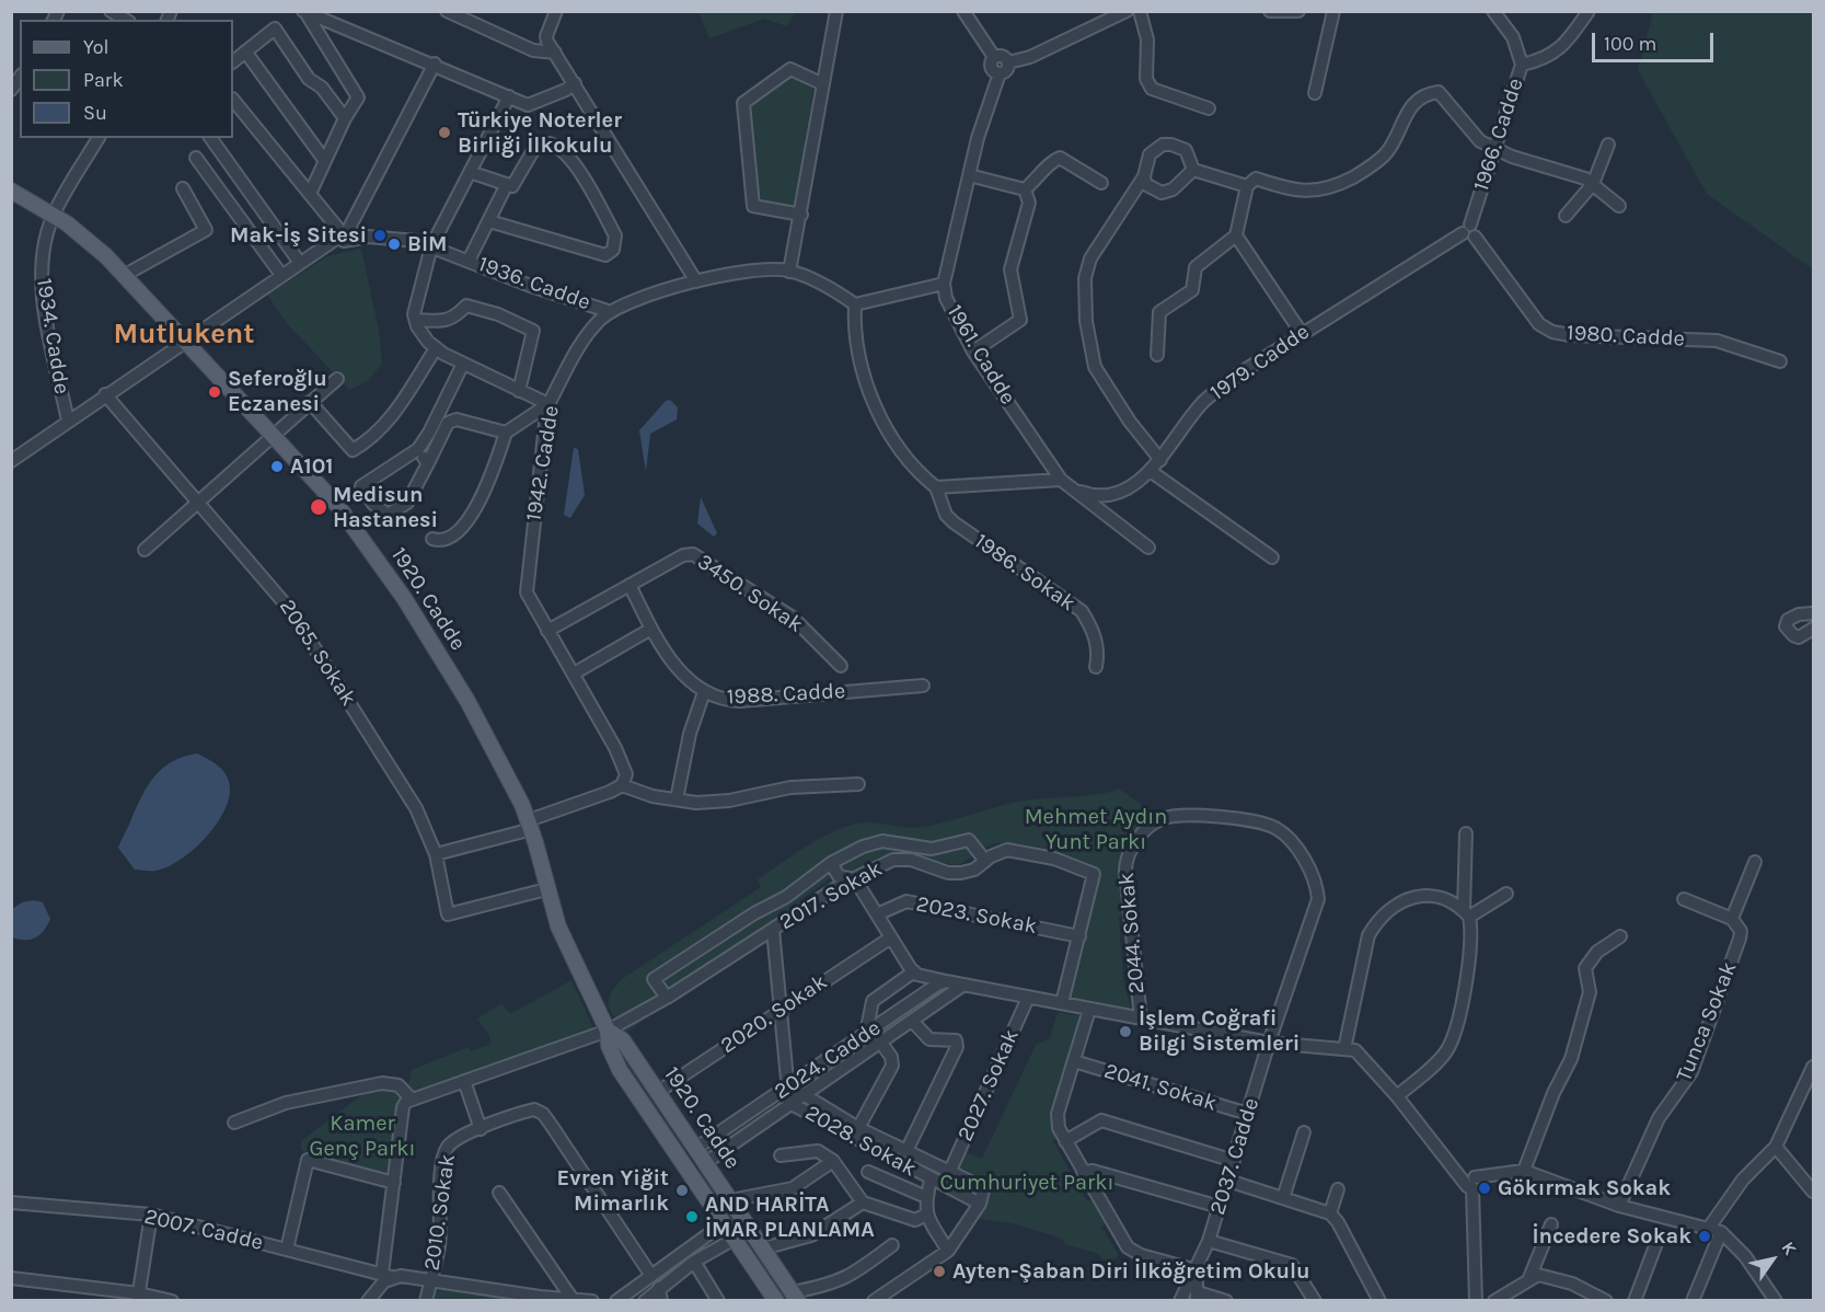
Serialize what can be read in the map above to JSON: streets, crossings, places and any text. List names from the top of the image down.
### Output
{
  "streets": {
    "main road": ["1920. Cadde"],
    "street": [
      "1966. Cadde",
      "1936. Cadde",
      "1934. Cadde",
      "1980. Cadde",
      "1961. Cadde",
      "1979. Cadde",
      "1942. Cadde",
      "1986. Sokak",
      "3450. Sokak",
      "2065. Sokak",
      "1988. Cadde",
      "2017. Sokak",
      "2023. Sokak",
      "2044. Sokak",
      "2020. Sokak",
      "Tunca Sokak",
      "2024. Cadde",
      "2027. Sokak",
      "2041. Sokak",
      "2028. Sokak",
      "2037. Cadde",
      "2010. Sokak",
      "2007. Cadde"
    ]
  },
  "crossings": [
    ["1966. Cadde", "1980. Cadde"],
    ["1966. Cadde", "1979. Cadde"],
    ["1936. Cadde", "1934. Cadde"],
    ["1936. Cadde", "1942. Cadde"],
    ["1936. Cadde", "1920. Cadde"],
    ["1936. Cadde", "2065. Sokak"],
    ["1934. Cadde", "1920. Cadde"],
    ["1980. Cadde", "1979. Cadde"],
    ["1961. Cadde", "1979. Cadde"],
    ["1942. Cadde", "3450. Sokak"],
    ["3450. Sokak", "1988. Cadde"],
    ["1920. Cadde", "2065. Sokak"],
    ["1920. Cadde", "2017. Sokak"],
    ["1920. Cadde", "2020. Sokak"],
    ["1920. Cadde", "2024. Cadde"],
    ["2017. Sokak", "2023. Sokak"],
    ["2044. Sokak", "2037. Cadde"],
    ["2024. Cadde", "2028. Sokak"],
    ["2027. Sokak", "2028. Sokak"],
    ["2041. Sokak", "2037. Cadde"],
    ["2010. Sokak", "2007. Cadde"]
  ],
  "districts": ["Mutlukent"],
  "parks": ["Mehmet Aydın Yunt Parkı", "Kamer Genç Parkı", "Cumhuriyet Parkı"],
  "places": [
    "Türkiye Noterler Birliği İlkokulu",
    "Mak-İş Sitesi",
    "BİM",
    "Seferoğlu Eczanesi",
    "A101",
    "Medisun Hastanesi",
    "İşlem Coğrafi Bilgi Sistemleri",
    "Gökırmak Sokak",
    "Evren Yiğit Mimarlık",
    "AND HARİTA İMAR PLANLAMA",
    "İncedere Sokak",
    "Ayten-Şaban Diri İlköğretim Okulu"
  ],
  "legend": ["Yol", "Park", "Su"],
  "scale_bar": "100 m",
  "north": "top right"
}
